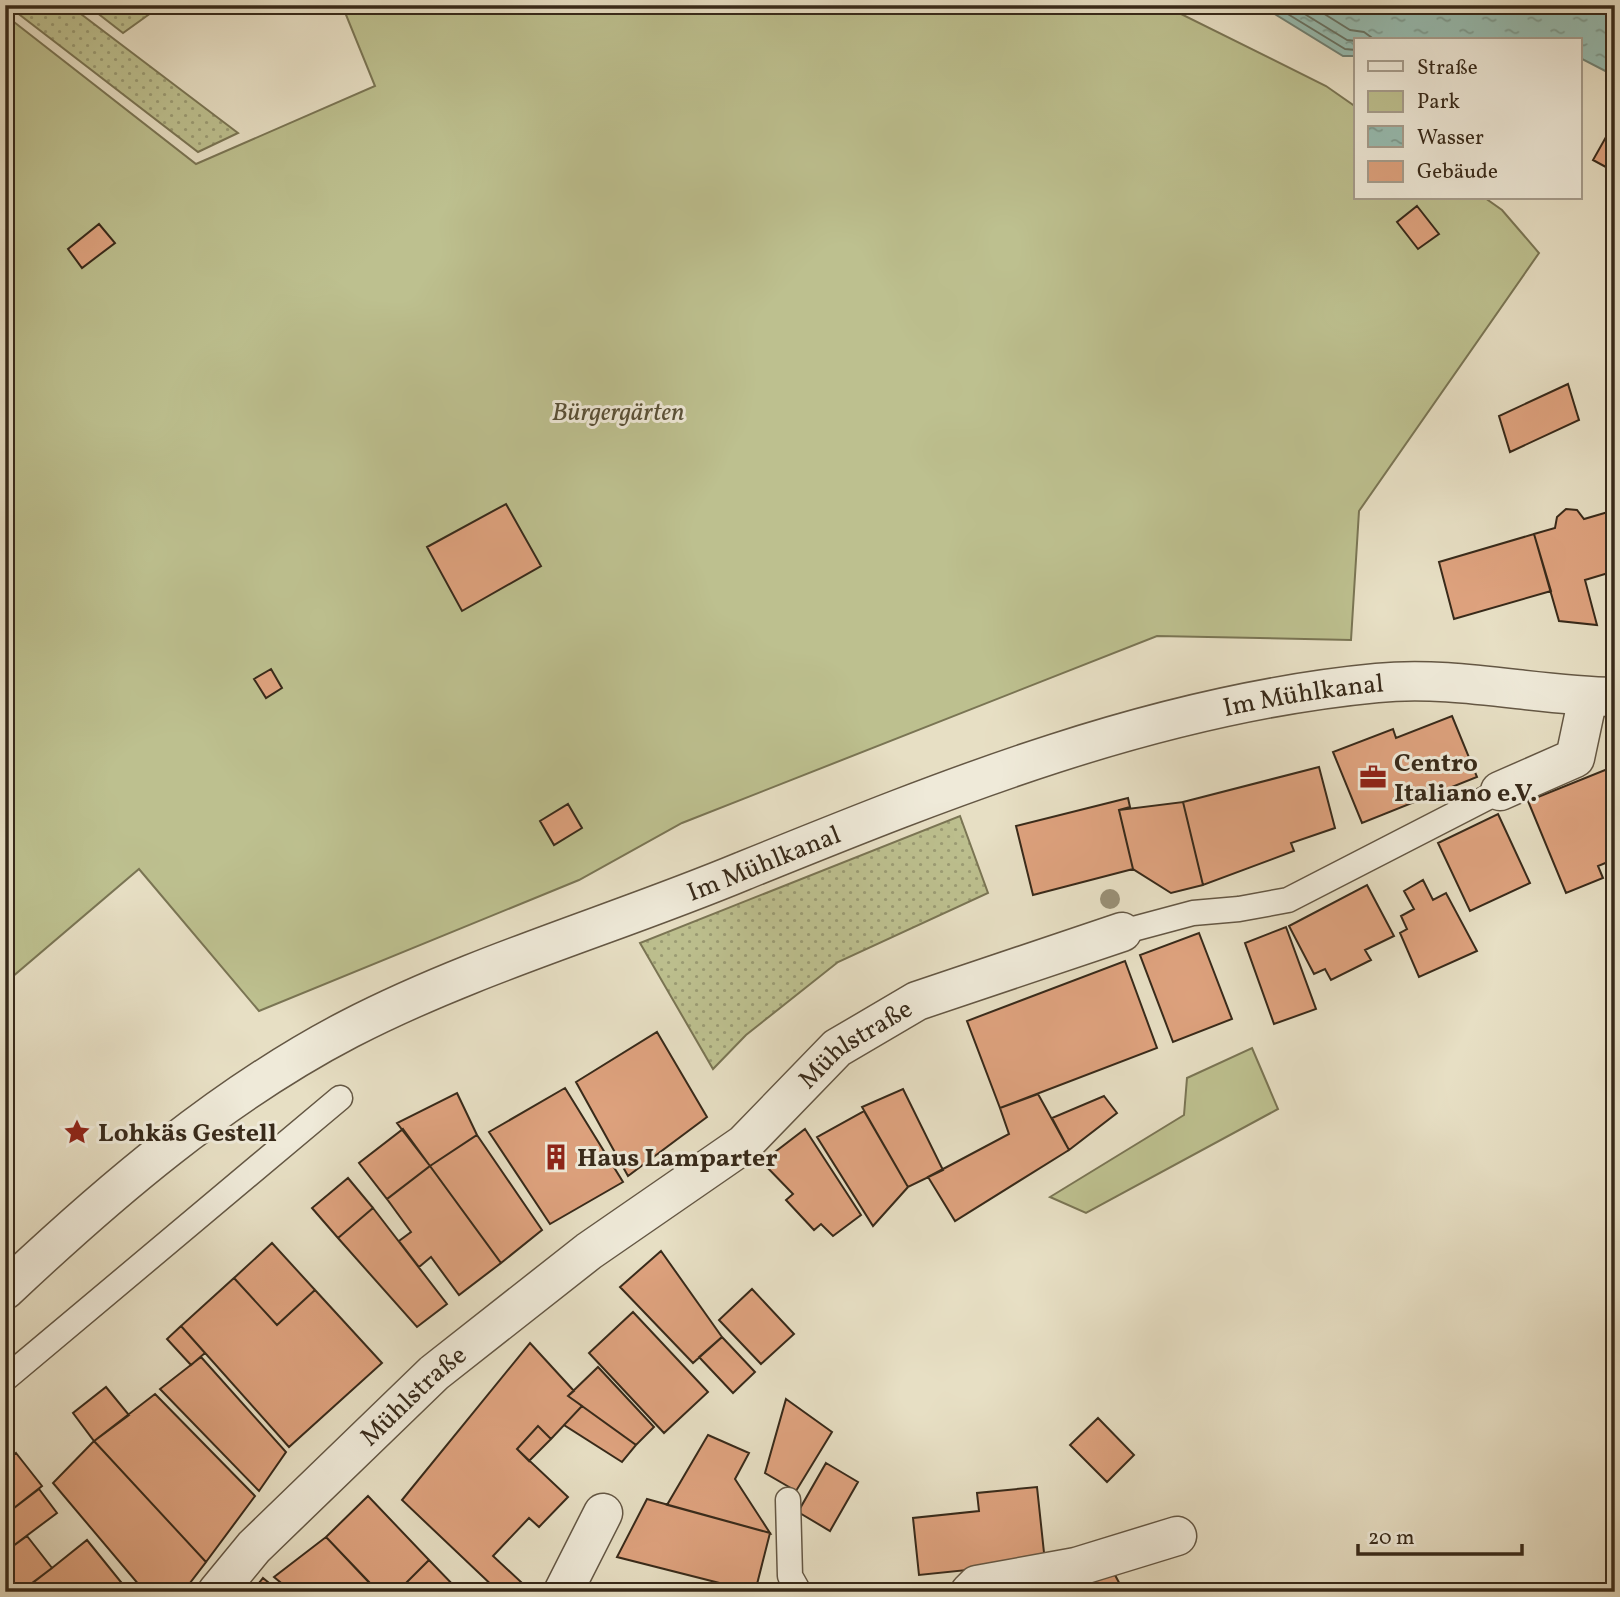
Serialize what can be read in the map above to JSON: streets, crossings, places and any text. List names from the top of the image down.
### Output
{
  "streets": {
    "street": ["Im Mühlkanal", "Mühlstraße"]
  },
  "crossings": [
    ["Im Mühlkanal", "Mühlstraße"]
  ],
  "parks": ["Bürgergärten"],
  "places": {
    "office": ["Centro Italiano e.V."],
    "place": ["Lohkäs Gestell"],
    "building": ["Haus Lamparter"]
  },
  "legend": [
    "Straße",
    "Park",
    "Wasser",
    "Gebäude"
  ],
  "scale_bar": "20 m"
}
